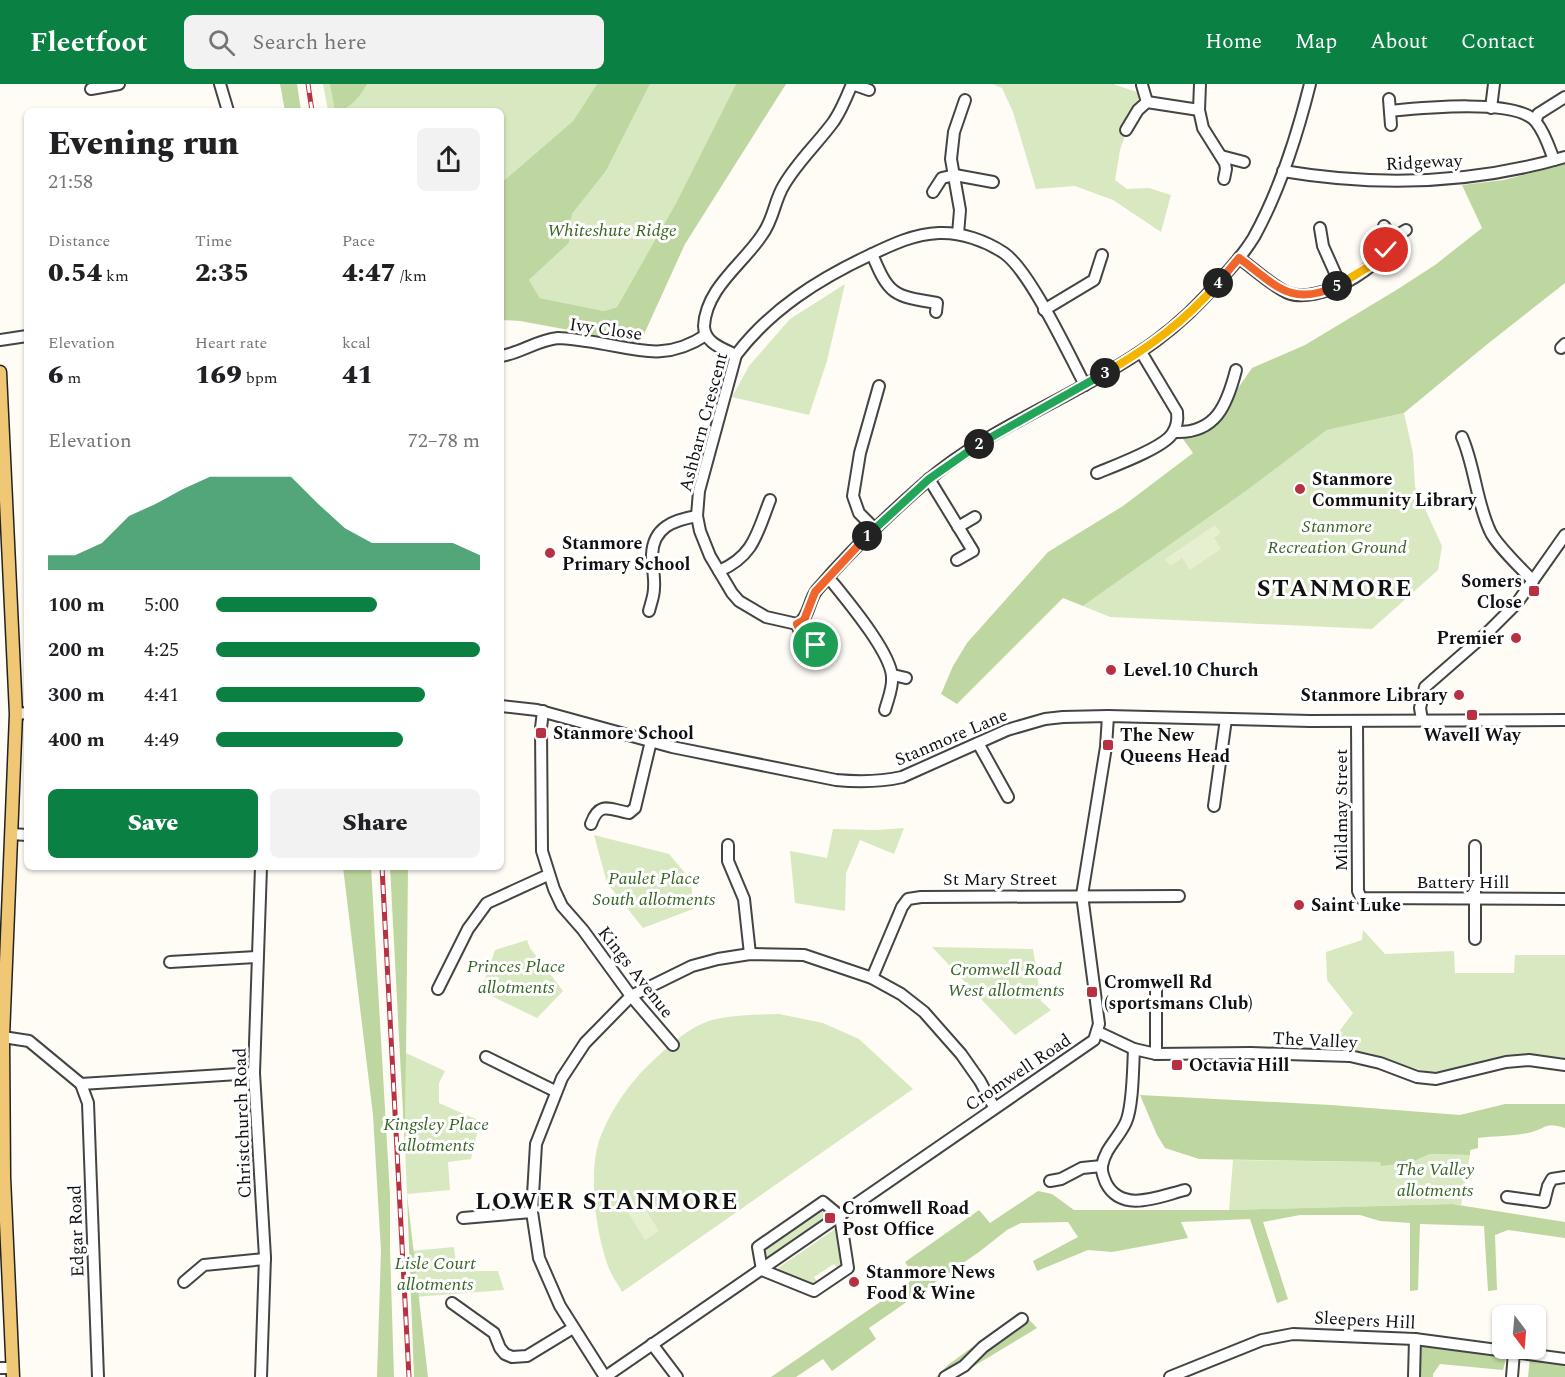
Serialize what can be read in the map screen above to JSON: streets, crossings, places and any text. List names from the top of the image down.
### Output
{
  "streets": {
    "street": [
      "Ridgeway",
      "Ivy Close",
      "Ashbarn Crescent",
      "Stanmore Lane",
      "Mildmay Street",
      "St Mary Street",
      "Battery Hill",
      "Kings Avenue",
      "The Valley",
      "Cromwell Road",
      "Christchurch Road",
      "Edgar Road",
      "Sleepers Hill"
    ]
  },
  "crossings": [
    ["Stanmore Lane", "Mildmay Street"],
    ["Stanmore Lane", "Kings Avenue"],
    ["Stanmore Lane", "Cromwell Road"],
    ["Mildmay Street", "Battery Hill"],
    ["St Mary Street", "Cromwell Road"],
    ["The Valley", "Cromwell Road"]
  ],
  "districts": ["STANMORE", "LOWER STANMORE"],
  "parks": [
    "Whiteshute Ridge",
    "Stanmore Recreation Ground",
    "Paulet Place South allotments",
    "Princes Place allotments",
    "Cromwell Road West allotments",
    "Kingsley Place allotments",
    "The Valley allotments",
    "Lisle Court allotments"
  ],
  "places": {
    "other": [
      "Stanmore Community Library",
      "Stanmore Primary School",
      "Premier",
      "Level.10 Church",
      "Stanmore Library",
      "Saint Luke",
      "Stanmore News Food & Wine"
    ],
    "transit": [
      "Somers Close",
      "Wavell Way",
      "Stanmore School",
      "The New Queens Head",
      "Cromwell Rd (sportsmans Club)",
      "Octavia Hill",
      "Cromwell Road Post Office"
    ]
  },
  "north": "bottom",
  "page": {
    "header": "Fleetfoot",
    "search": "Search here",
    "nav": [
      "Home",
      "Map",
      "About",
      "Contact"
    ],
    "heading": ["Evening run", "21:58"],
    "stats": [
      ["Distance", "0.54 km"],
      ["Time", "2:35"],
      ["Pace", "4:47 /km"],
      ["Elevation", "6 m"],
      ["Heart rate", "169 bpm"],
      ["kcal", "41"]
    ],
    "pins": [
      "4",
      "5",
      "3",
      "2",
      "1"
    ],
    "chart": ["Elevation", "72–78 m"],
    "list": [
      {
        "name": "100 m",
        "note": "5:00"
      },
      {
        "name": "200 m",
        "note": "4:25"
      },
      {
        "name": "300 m",
        "note": "4:41"
      },
      {
        "name": "400 m",
        "note": "4:49"
      }
    ],
    "buttons": ["Save", "Share"]
  }
}
